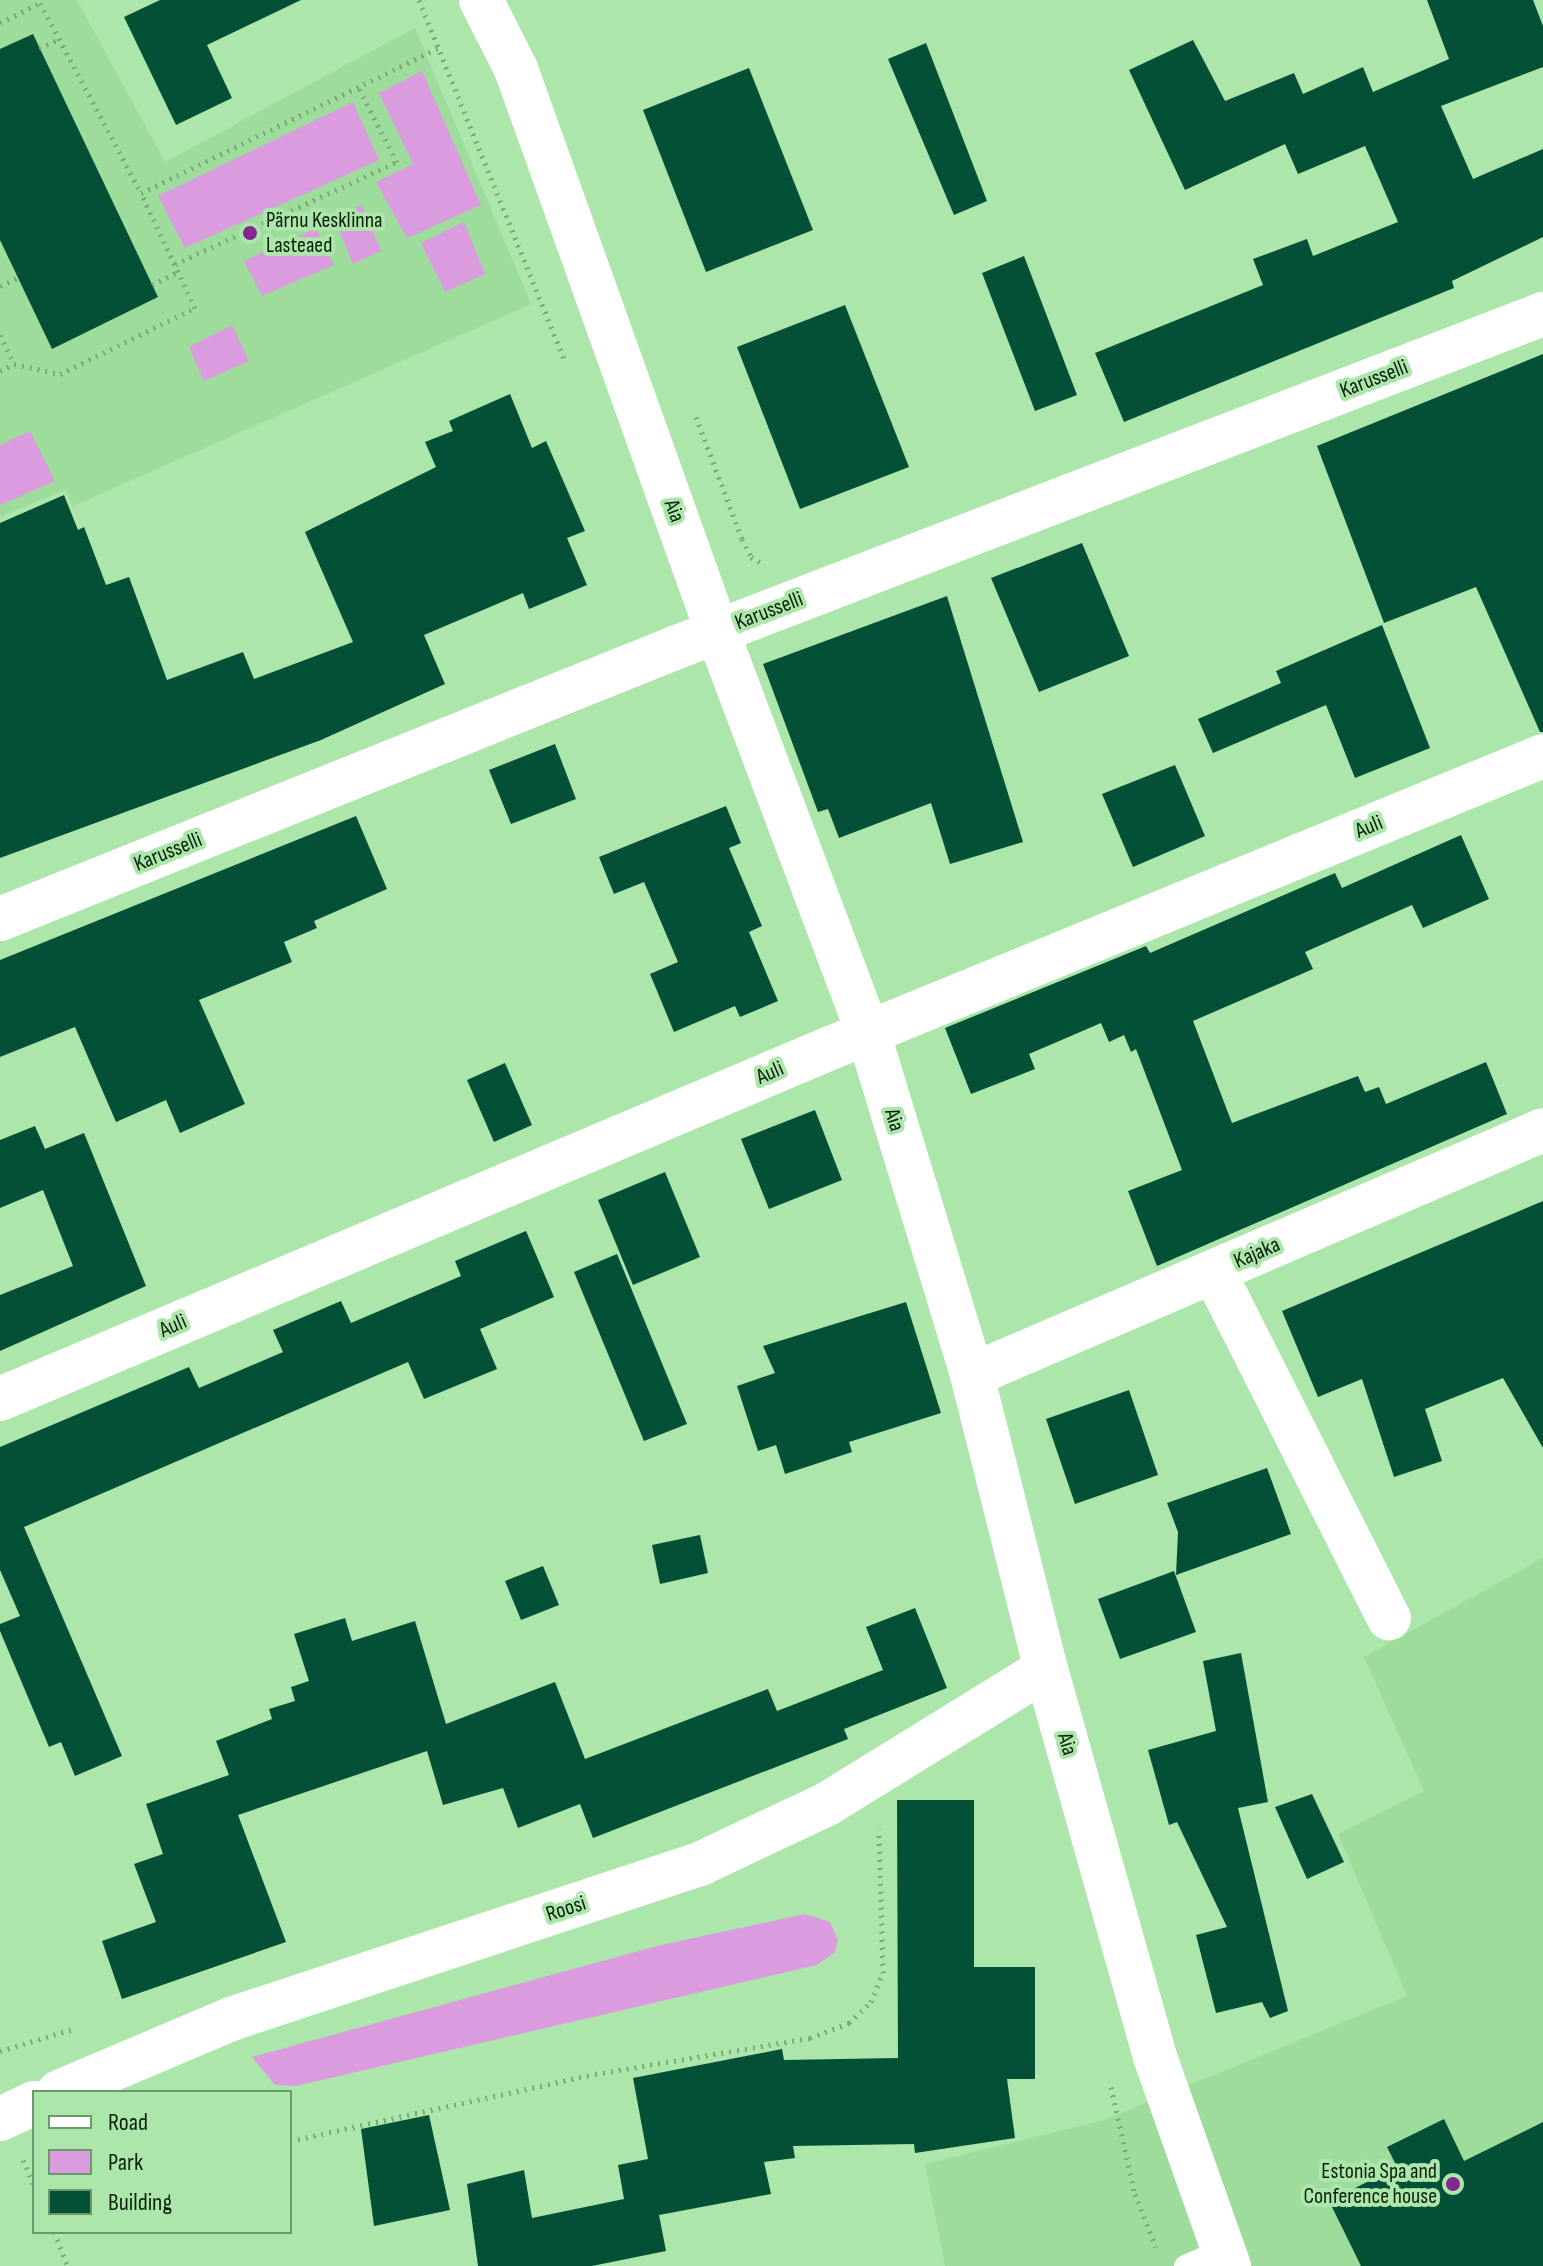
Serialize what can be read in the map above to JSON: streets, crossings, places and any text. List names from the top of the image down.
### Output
{
  "streets": {
    "street": [
      "Karusselli",
      "Aia",
      "Auli",
      "Kajaka",
      "Roosi"
    ]
  },
  "crossings": [
    ["Karusselli", "Aia"],
    ["Aia", "Auli"],
    ["Aia", "Kajaka"],
    ["Aia", "Roosi"]
  ],
  "places": ["Pärnu Kesklinna Lasteaed", "Estonia Spa and Conference house"],
  "legend": ["Road", "Park", "Building"]
}
